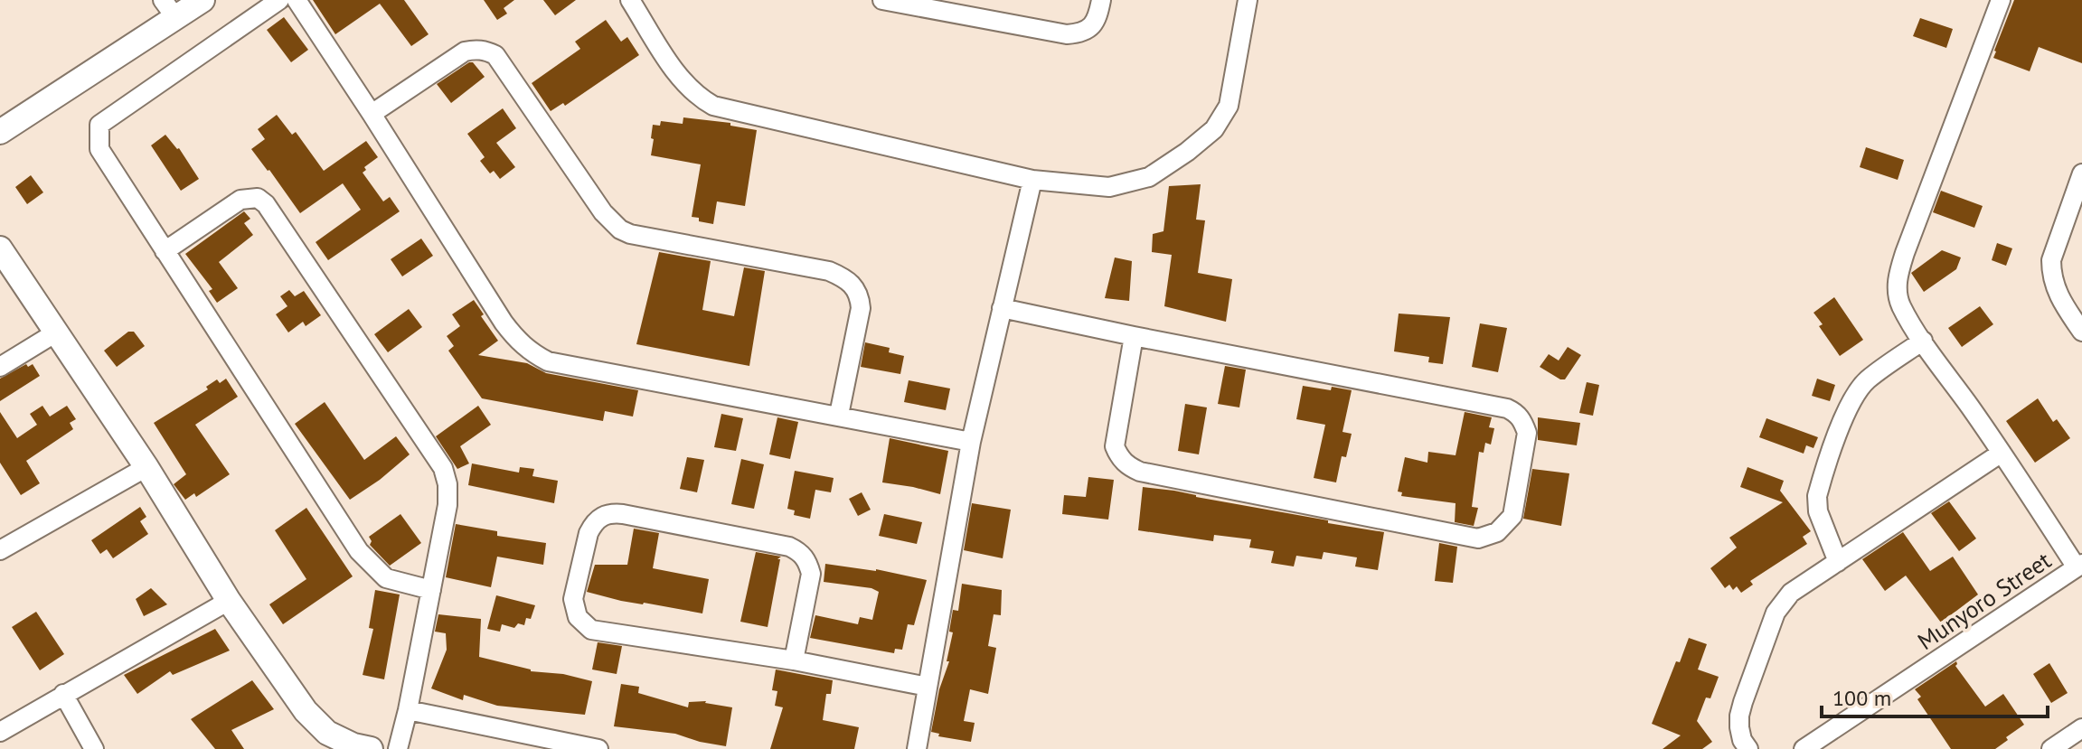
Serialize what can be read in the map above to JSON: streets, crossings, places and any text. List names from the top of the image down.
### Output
{
  "streets": {
    "street": ["Munyoro Street"]
  },
  "scale_bar": "100 m"
}
